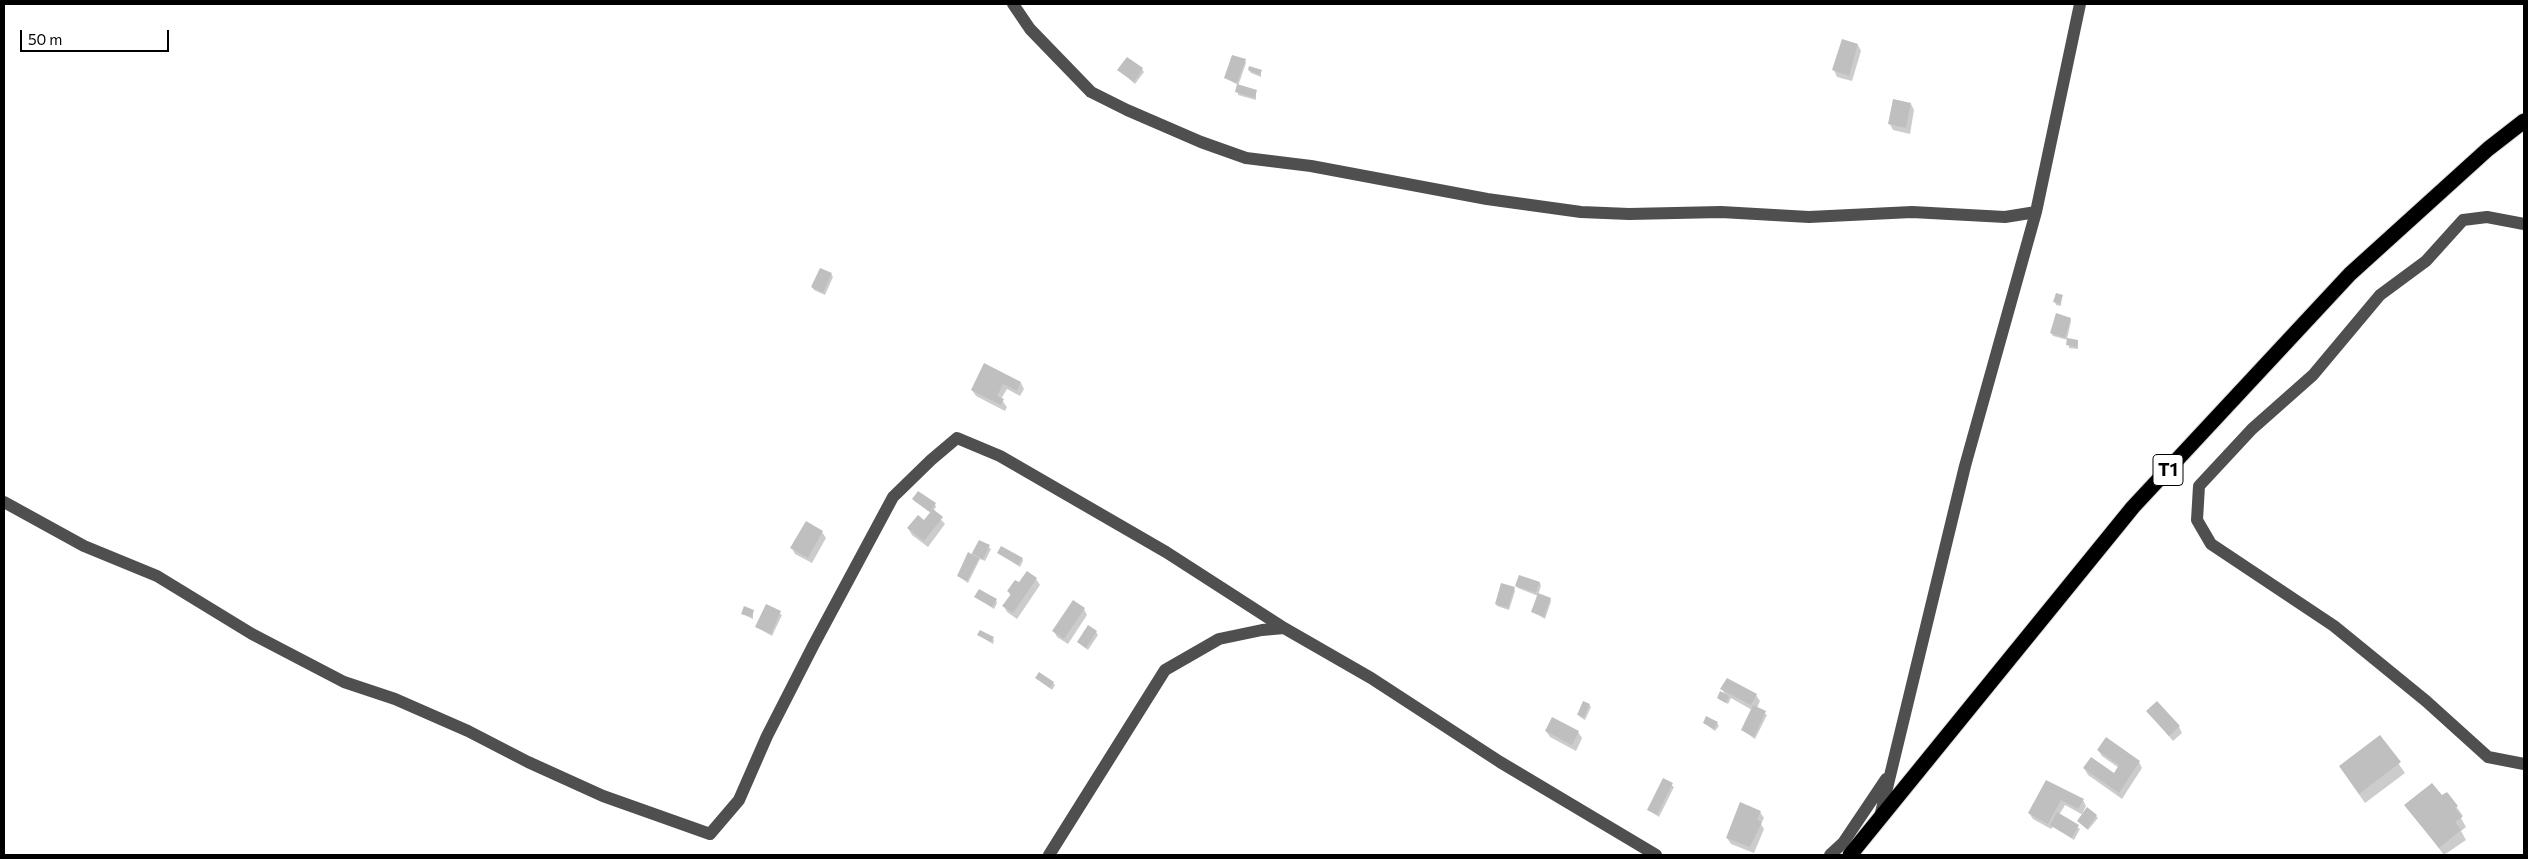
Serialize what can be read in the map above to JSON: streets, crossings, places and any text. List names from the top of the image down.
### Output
{
  "streets": {
    "highway": ["T1"]
  },
  "scale_bar": "50 m"
}
